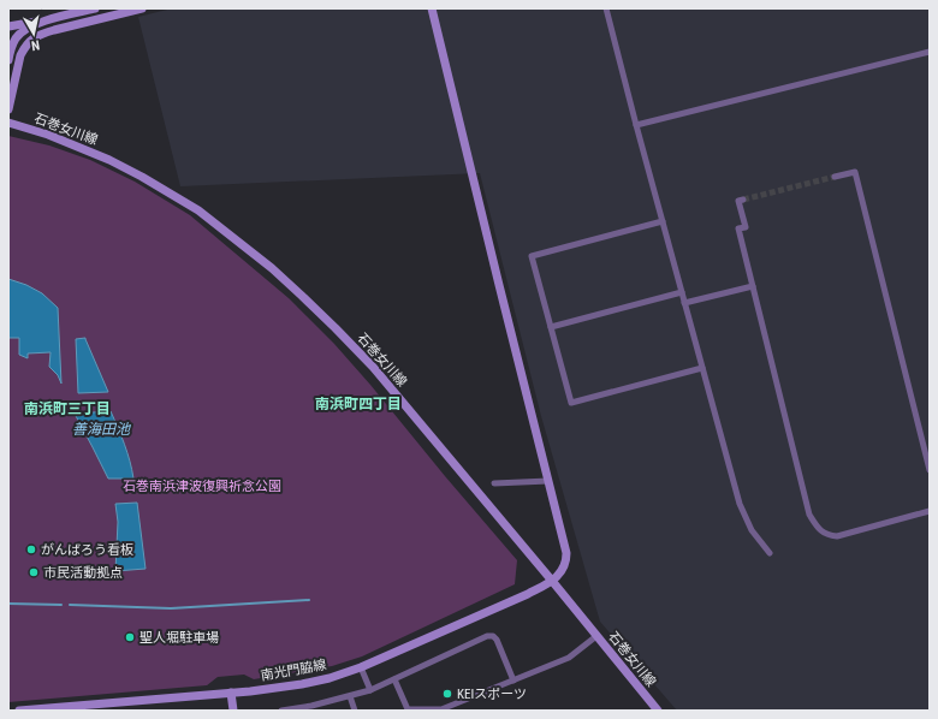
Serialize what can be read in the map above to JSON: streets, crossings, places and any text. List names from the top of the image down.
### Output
{
  "streets": {
    "street": ["石巻女川線", "南光門脇線"]
  },
  "crossings": [
    ["石巻女川線", "南光門脇線"]
  ],
  "districts": ["南浜町四丁目", "南浜町三丁目"],
  "water": ["善海田池"],
  "parks": ["石巻南浜津波復興祈念公園"],
  "places": [
    "がんばろう看板",
    "市民活動拠点",
    "聖人堀駐車場",
    "KEIスポーツ"
  ],
  "north": "bottom"
}
